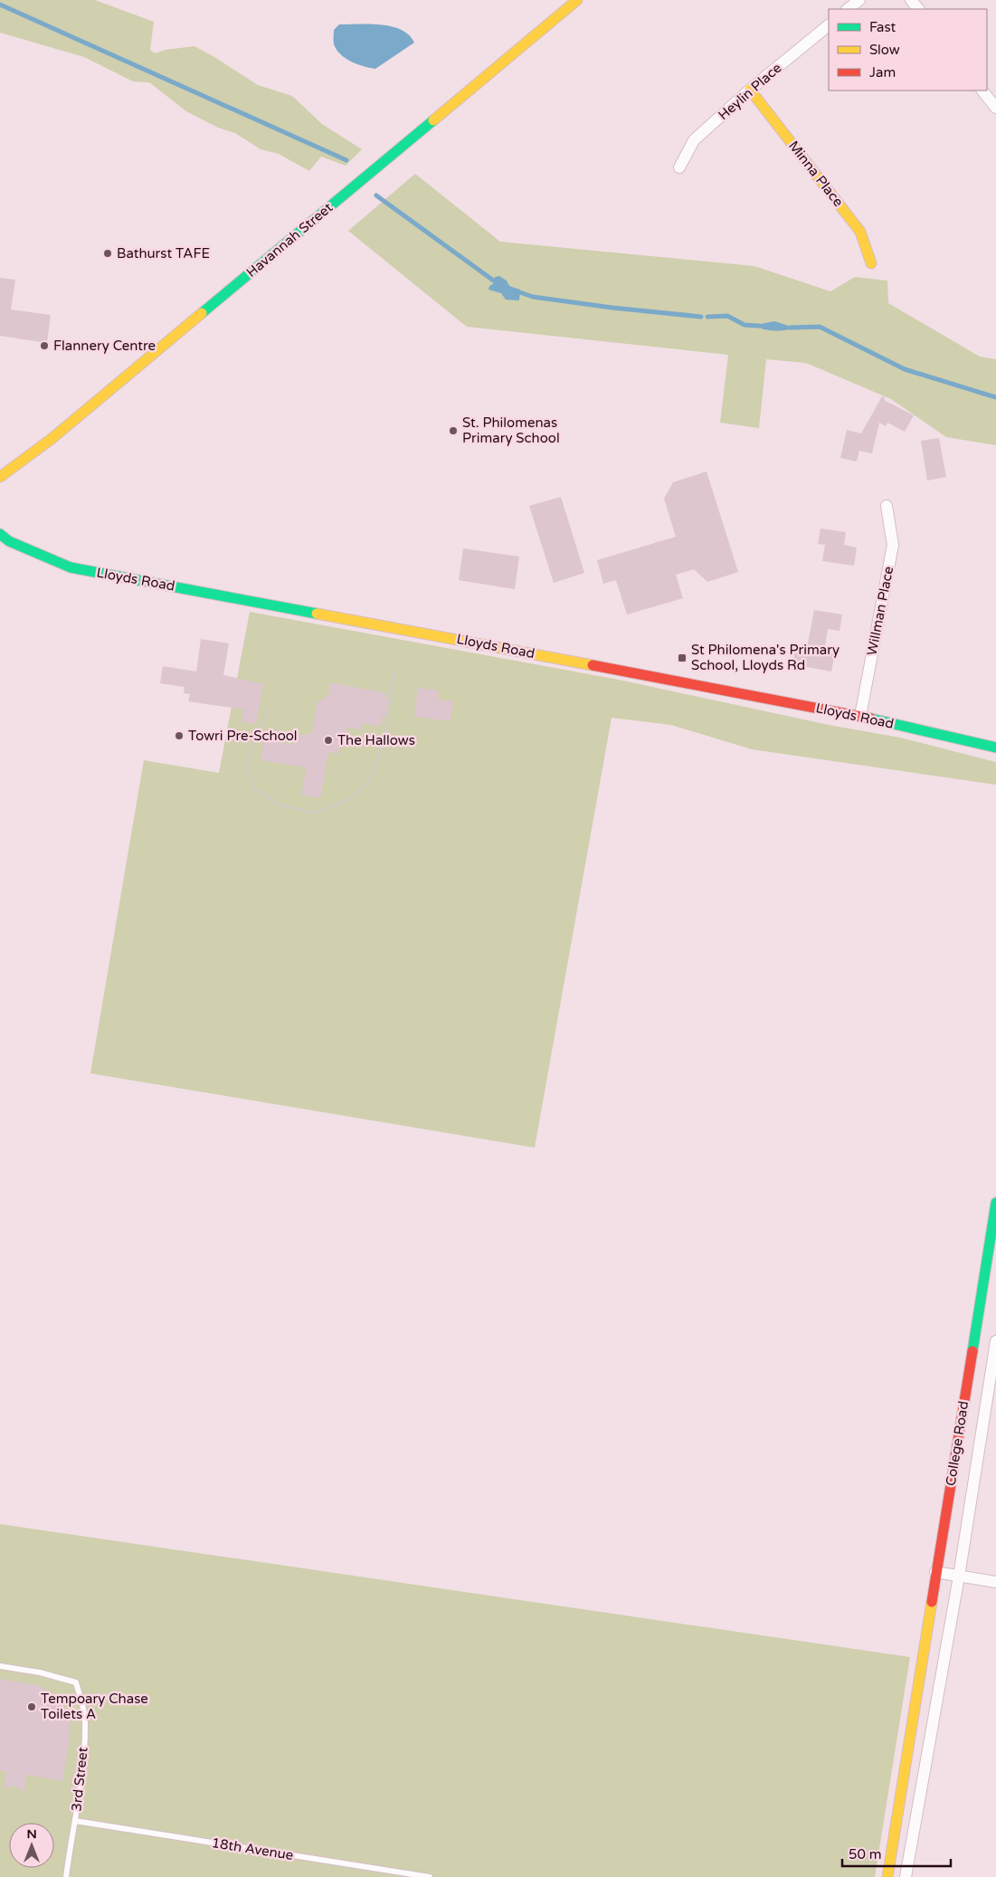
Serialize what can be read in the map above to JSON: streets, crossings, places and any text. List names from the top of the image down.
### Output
{
  "streets": {
    "street": [
      "Heylin Place",
      "Minna Place",
      "Havannah Street",
      "Lloyds Road",
      "Willman Place",
      "College Road"
    ],
    "lane": ["3rd Street", "18th Avenue"]
  },
  "crossings": [
    ["Heylin Place", "Minna Place"],
    ["Lloyds Road", "Willman Place"],
    ["3rd Street", "18th Avenue"]
  ],
  "places": {
    "other": [
      "Bathurst TAFE",
      "Flannery Centre",
      "St. Philomenas Primary School",
      "Towri Pre-School",
      "The Hallows",
      "Tempoary Chase Toilets A"
    ],
    "transit": ["St Philomena's Primary School, Lloyds Rd"]
  },
  "legend": ["Fast", "Slow", "Jam"],
  "scale_bar": "50 m",
  "north": "top"
}
